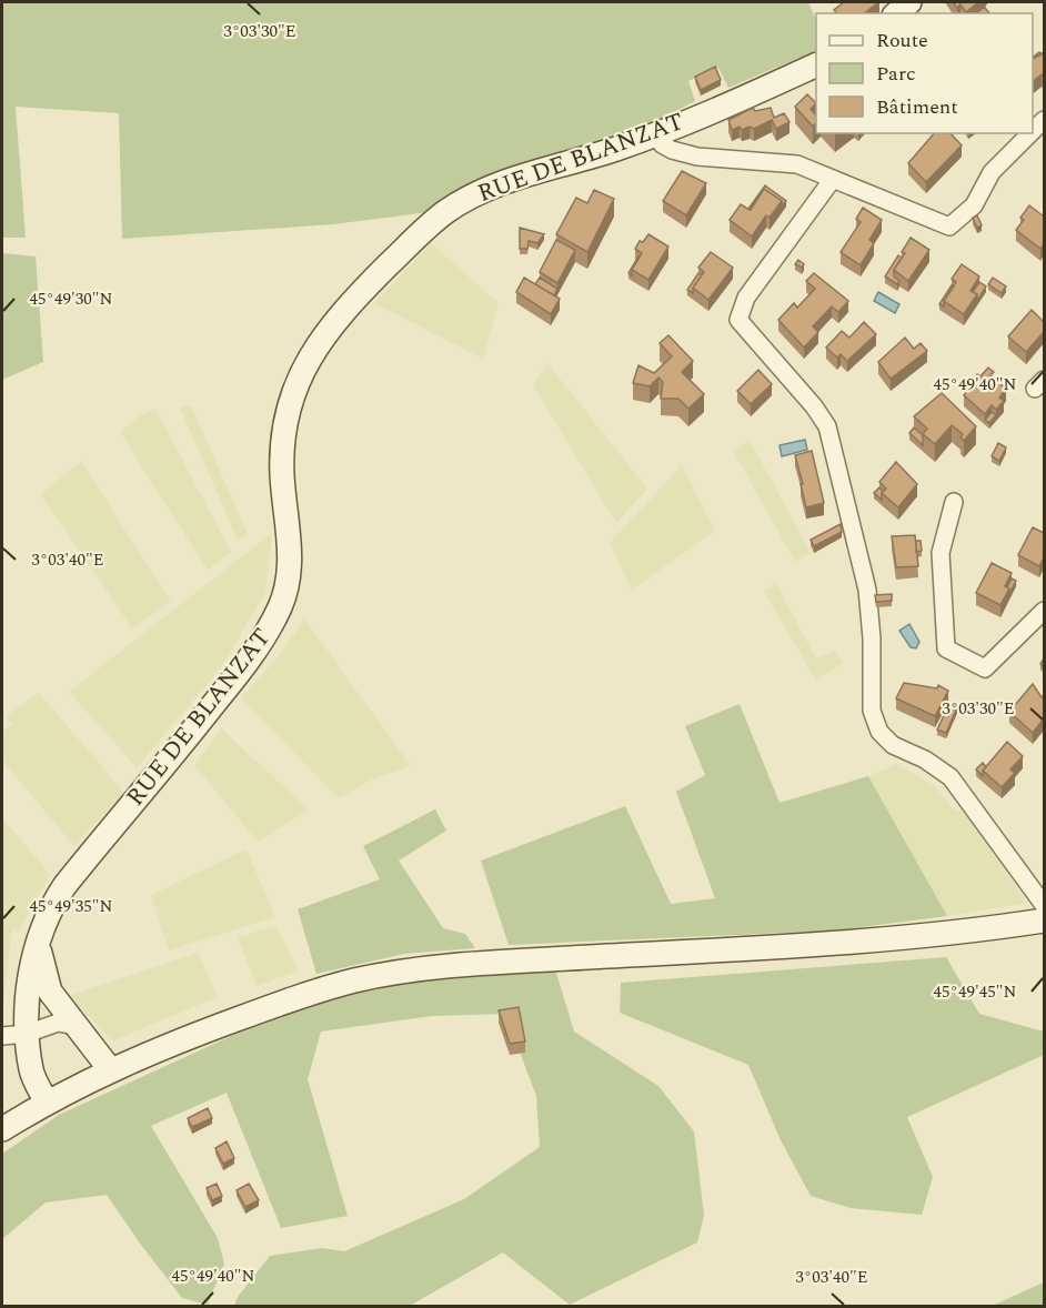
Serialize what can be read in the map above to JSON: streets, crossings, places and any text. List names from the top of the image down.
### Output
{
  "streets": {
    "street": ["RUE DE BLANZAT"]
  },
  "legend": ["Route", "Parc", "Bâtiment"],
  "coordinates": [
    "3°03'30\"E",
    "45°49'30\"N",
    "45°49'40\"N",
    "3°03'40\"E",
    "45°49'35\"N",
    "45°49'45\"N"
  ]
}
